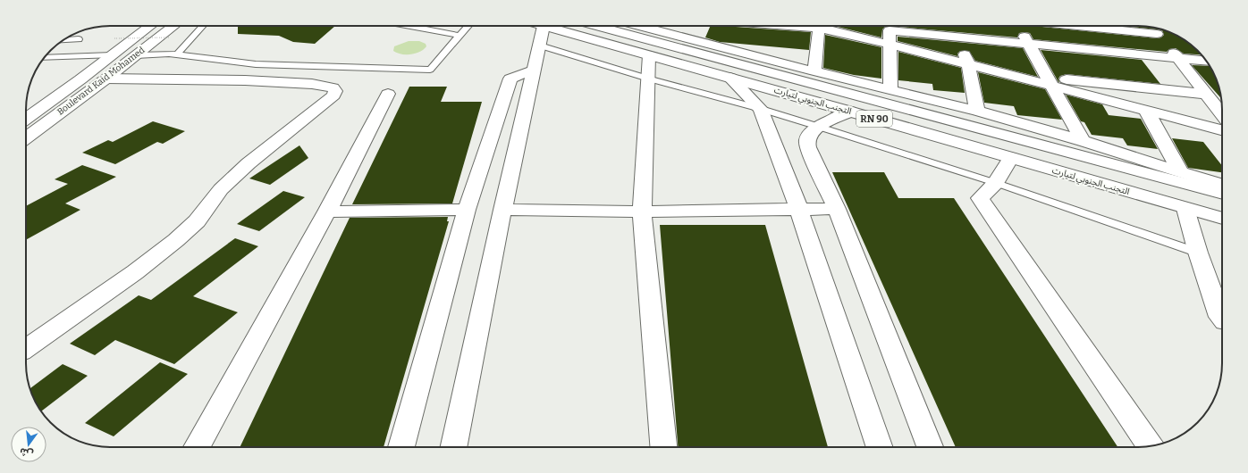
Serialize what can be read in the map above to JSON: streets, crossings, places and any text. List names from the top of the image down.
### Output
{
  "streets": {
    "main road": ["Boulevard Kaid Mohamed", "التجنب الجنوبي لتيارت", "RN 90"]
  },
  "north": "bottom"
}
